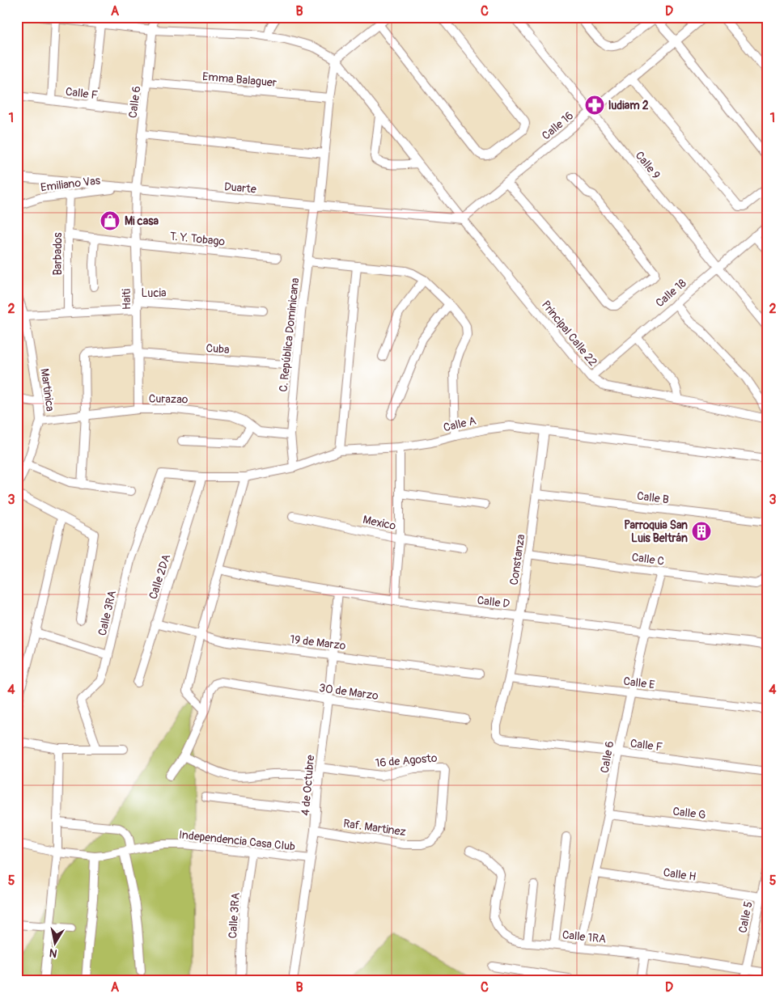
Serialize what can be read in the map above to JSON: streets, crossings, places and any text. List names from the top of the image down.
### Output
{
  "streets": {
    "street": [
      "Emma Balaguer",
      "Calle F",
      "Calle 6",
      "Calle 16",
      "Calle 9",
      "Emiliano Vas",
      "Duarte",
      "T. Y. Tobago",
      "Barbados",
      "Lucia",
      "Calle 18",
      "Haiti",
      "Principal Calle 22",
      "C. República Dominicana",
      "Cuba",
      "Martinica",
      "Curazao",
      "Calle A",
      "Calle B",
      "Mexico",
      "Calle C",
      "Constanza",
      "Calle 2DA",
      "Calle D",
      "Calle 3RA",
      "19 de Marzo",
      "Calle E",
      "30 de Marzo",
      "16 de Agosto",
      "4 de Octubre",
      "Calle G",
      "Raf. Martinez",
      "Independencia Casa Club",
      "Calle H",
      "Calle 5",
      "Calle 1RA"
    ]
  },
  "crossings": [
    ["Emma Balaguer", "Calle 6"],
    ["Emma Balaguer", "C. República Dominicana"],
    ["Calle F", "Calle 6"],
    ["Calle F", "Constanza"],
    ["Calle 6", "Emiliano Vas"],
    ["Calle 6", "Duarte"],
    ["Calle 6", "Haiti"],
    ["Calle 6", "Calle C"],
    ["Calle 6", "Calle D"],
    ["Calle 6", "Calle E"],
    ["Calle 6", "Calle G"],
    ["Calle 6", "Calle H"],
    ["Calle 6", "Calle 1RA"],
    ["Calle 16", "Calle 9"],
    ["Calle 16", "Duarte"],
    ["Calle 16", "Principal Calle 22"],
    ["Calle 9", "Calle 18"],
    ["Emiliano Vas", "Duarte"],
    ["Emiliano Vas", "Barbados"],
    ["Emiliano Vas", "Haiti"],
    ["Duarte", "Haiti"],
    ["Duarte", "Principal Calle 22"],
    ["Duarte", "C. República Dominicana"],
    ["T. Y. Tobago", "Barbados"],
    ["T. Y. Tobago", "Haiti"],
    ["Barbados", "Lucia"],
    ["Lucia", "Haiti"],
    ["Lucia", "Martinica"],
    ["Calle 18", "Principal Calle 22"],
    ["Haiti", "Cuba"],
    ["Haiti", "Curazao"],
    ["Principal Calle 22", "C. República Dominicana"],
    ["C. República Dominicana", "Cuba"],
    ["C. República Dominicana", "Curazao"],
    ["C. República Dominicana", "Calle A"],
    ["Cuba", "Curazao"],
    ["Martinica", "Curazao"],
    ["Calle A", "Constanza"],
    ["Calle A", "Calle 2DA"],
    ["Calle A", "Calle 3RA"],
    ["Calle B", "Constanza"],
    ["Calle C", "Constanza"],
    ["Constanza", "Calle D"],
    ["Constanza", "Calle E"],
    ["Calle 2DA", "19 de Marzo"],
    ["Calle D", "4 de Octubre"],
    ["Calle 3RA", "Independencia Casa Club"],
    ["19 de Marzo", "4 de Octubre"],
    ["30 de Marzo", "4 de Octubre"],
    ["16 de Agosto", "4 de Octubre"],
    ["16 de Agosto", "Raf. Martinez"],
    ["4 de Octubre", "Raf. Martinez"],
    ["4 de Octubre", "Independencia Casa Club"],
    ["Calle H", "Calle 5"],
    ["Calle 5", "Calle 1RA"]
  ],
  "places": {
    "pharmacy": ["ludiam 2"],
    "shop": ["Mi casa"],
    "building": ["Parroquia San Luis Beltrán"]
  },
  "north": "bottom",
  "grid": {
    "columns": [
      "A",
      "B",
      "C",
      "D"
    ],
    "rows": [
      "1",
      "2",
      "3",
      "4",
      "5"
    ]
  }
}
